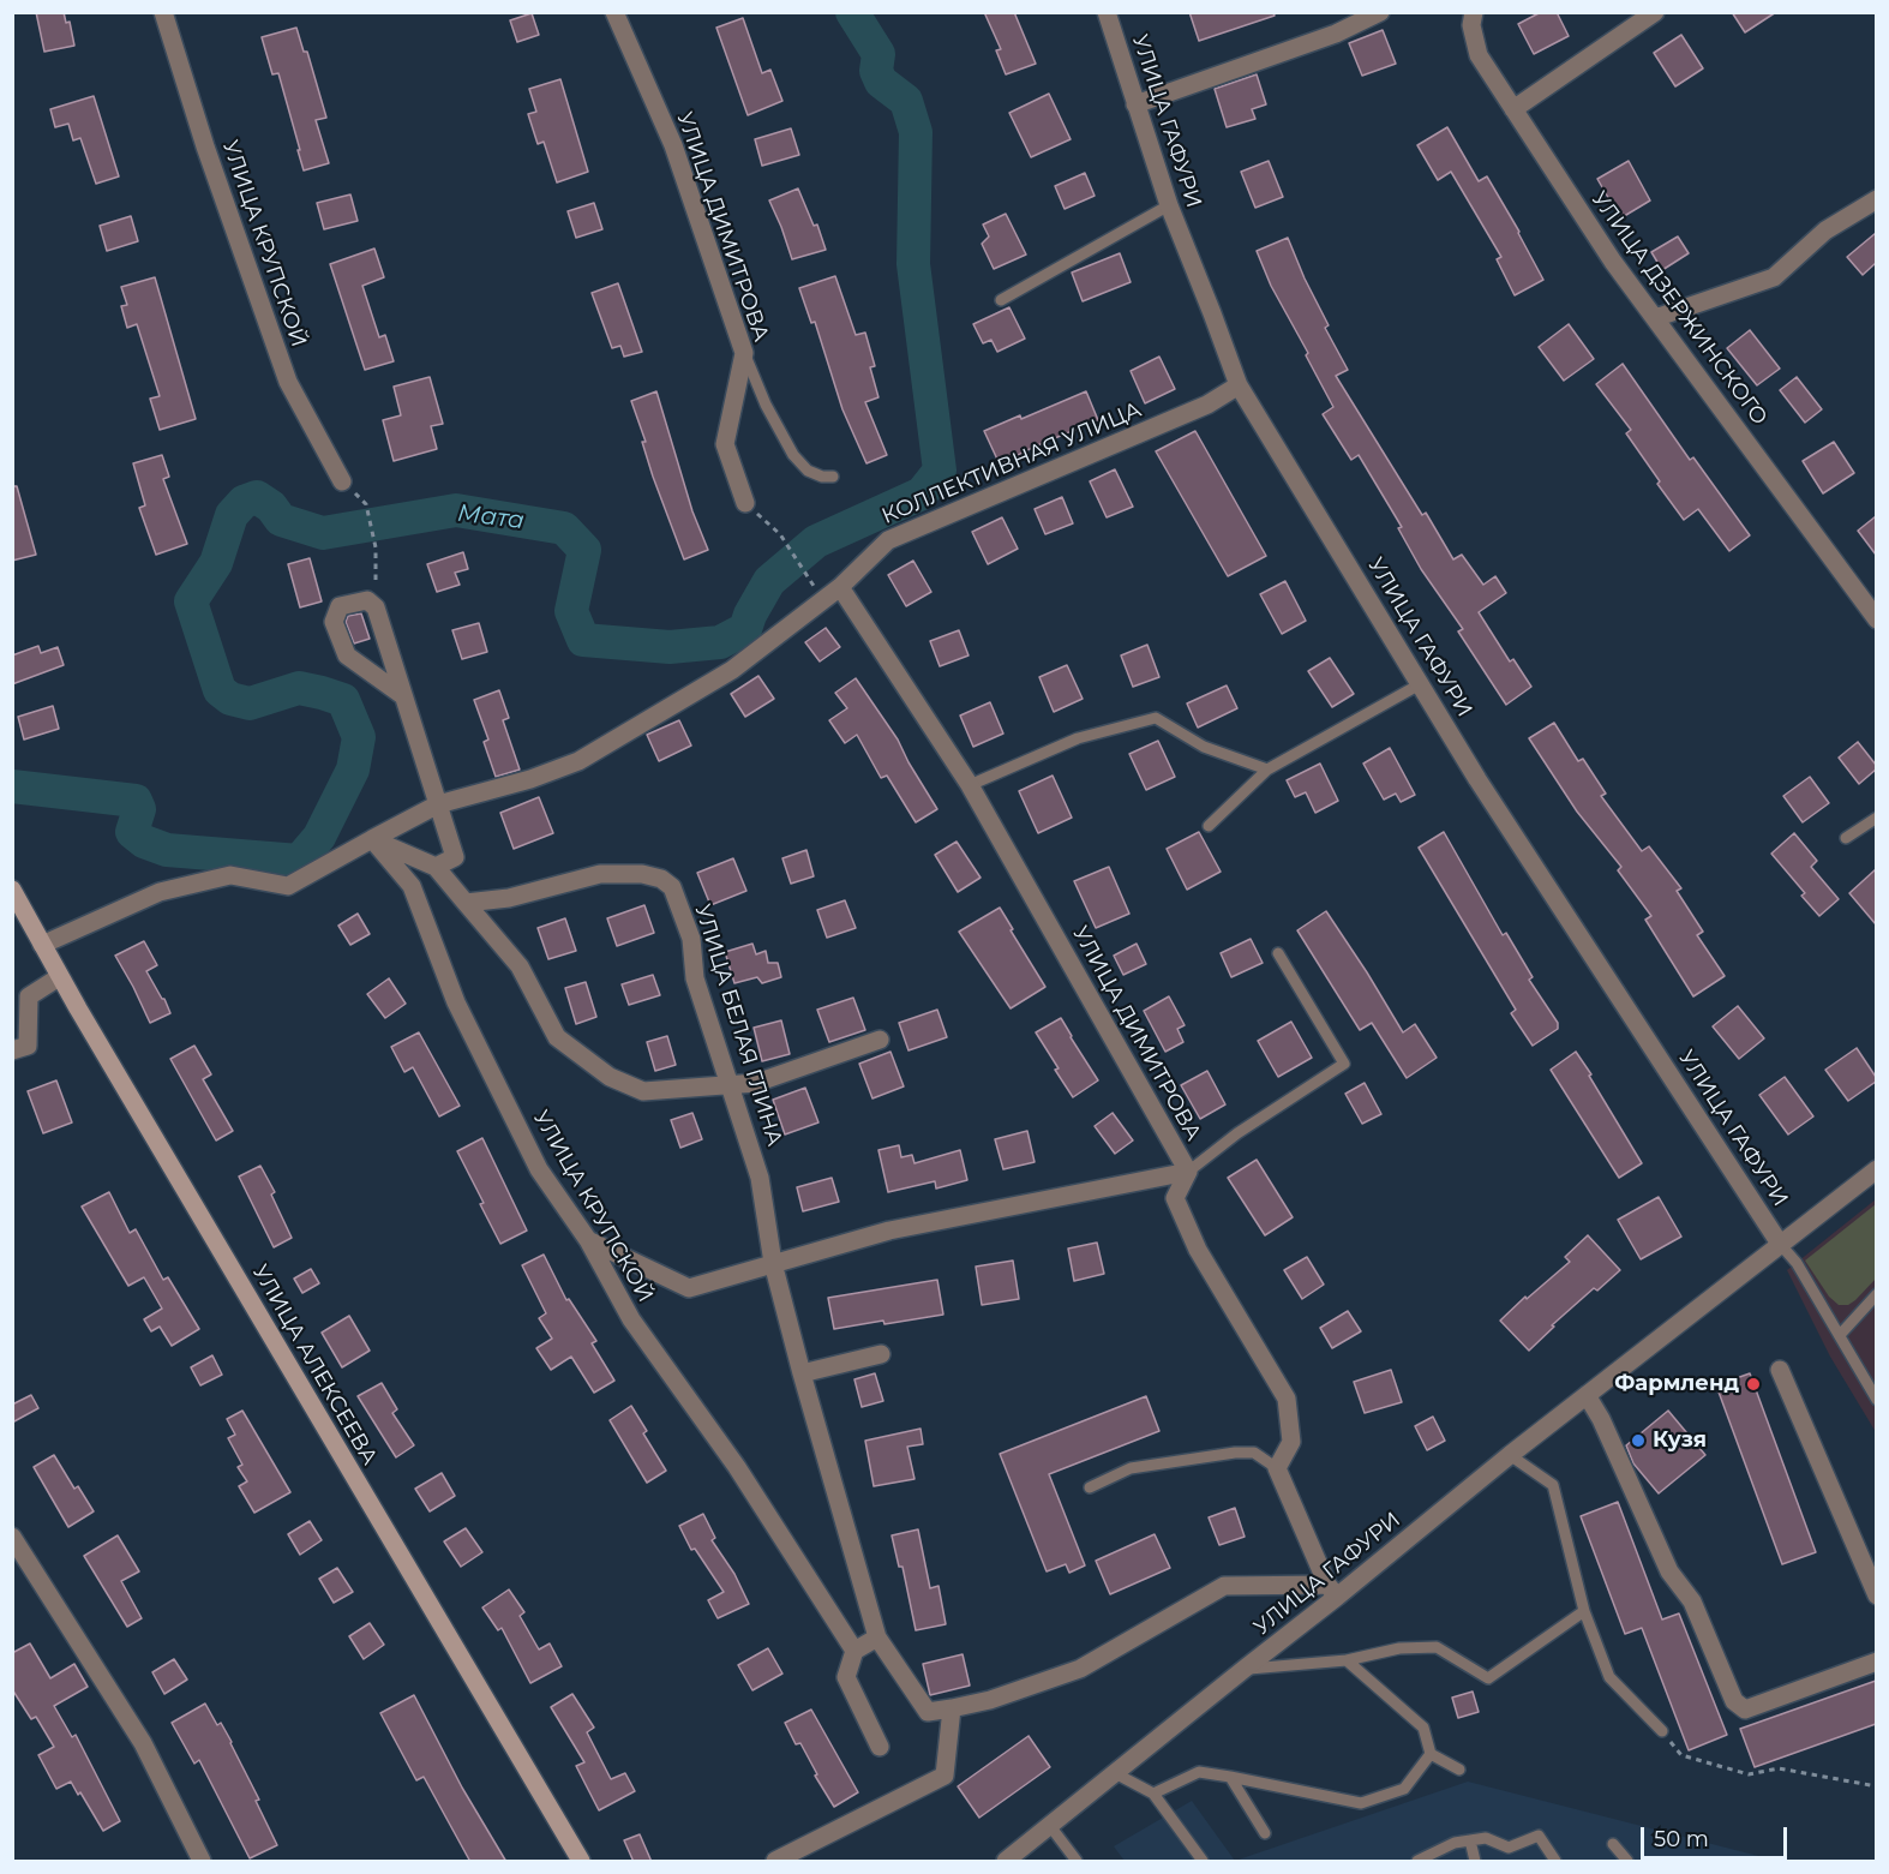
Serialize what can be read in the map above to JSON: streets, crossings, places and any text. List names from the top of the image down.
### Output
{
  "streets": {
    "main road": ["УЛИЦА АЛЕКСЕЕВА"],
    "street": [
      "УЛИЦА ГАФУРИ",
      "УЛИЦА ДИМИТРОВА",
      "УЛИЦА КРУПСКОЙ",
      "УЛИЦА ДЗЕРЖИНСКОГО",
      "КОЛЛЕКТИВНАЯ УЛИЦА",
      "УЛИЦА БЕЛАЯ ГЛИНА"
    ]
  },
  "crossings": [
    ["УЛИЦА ГАФУРИ", "КОЛЛЕКТИВНАЯ УЛИЦА"],
    ["УЛИЦА ДИМИТРОВА", "КОЛЛЕКТИВНАЯ УЛИЦА"]
  ],
  "water": ["Мата"],
  "places": ["Фармленд", "Кузя"],
  "scale_bar": "50 m"
}
